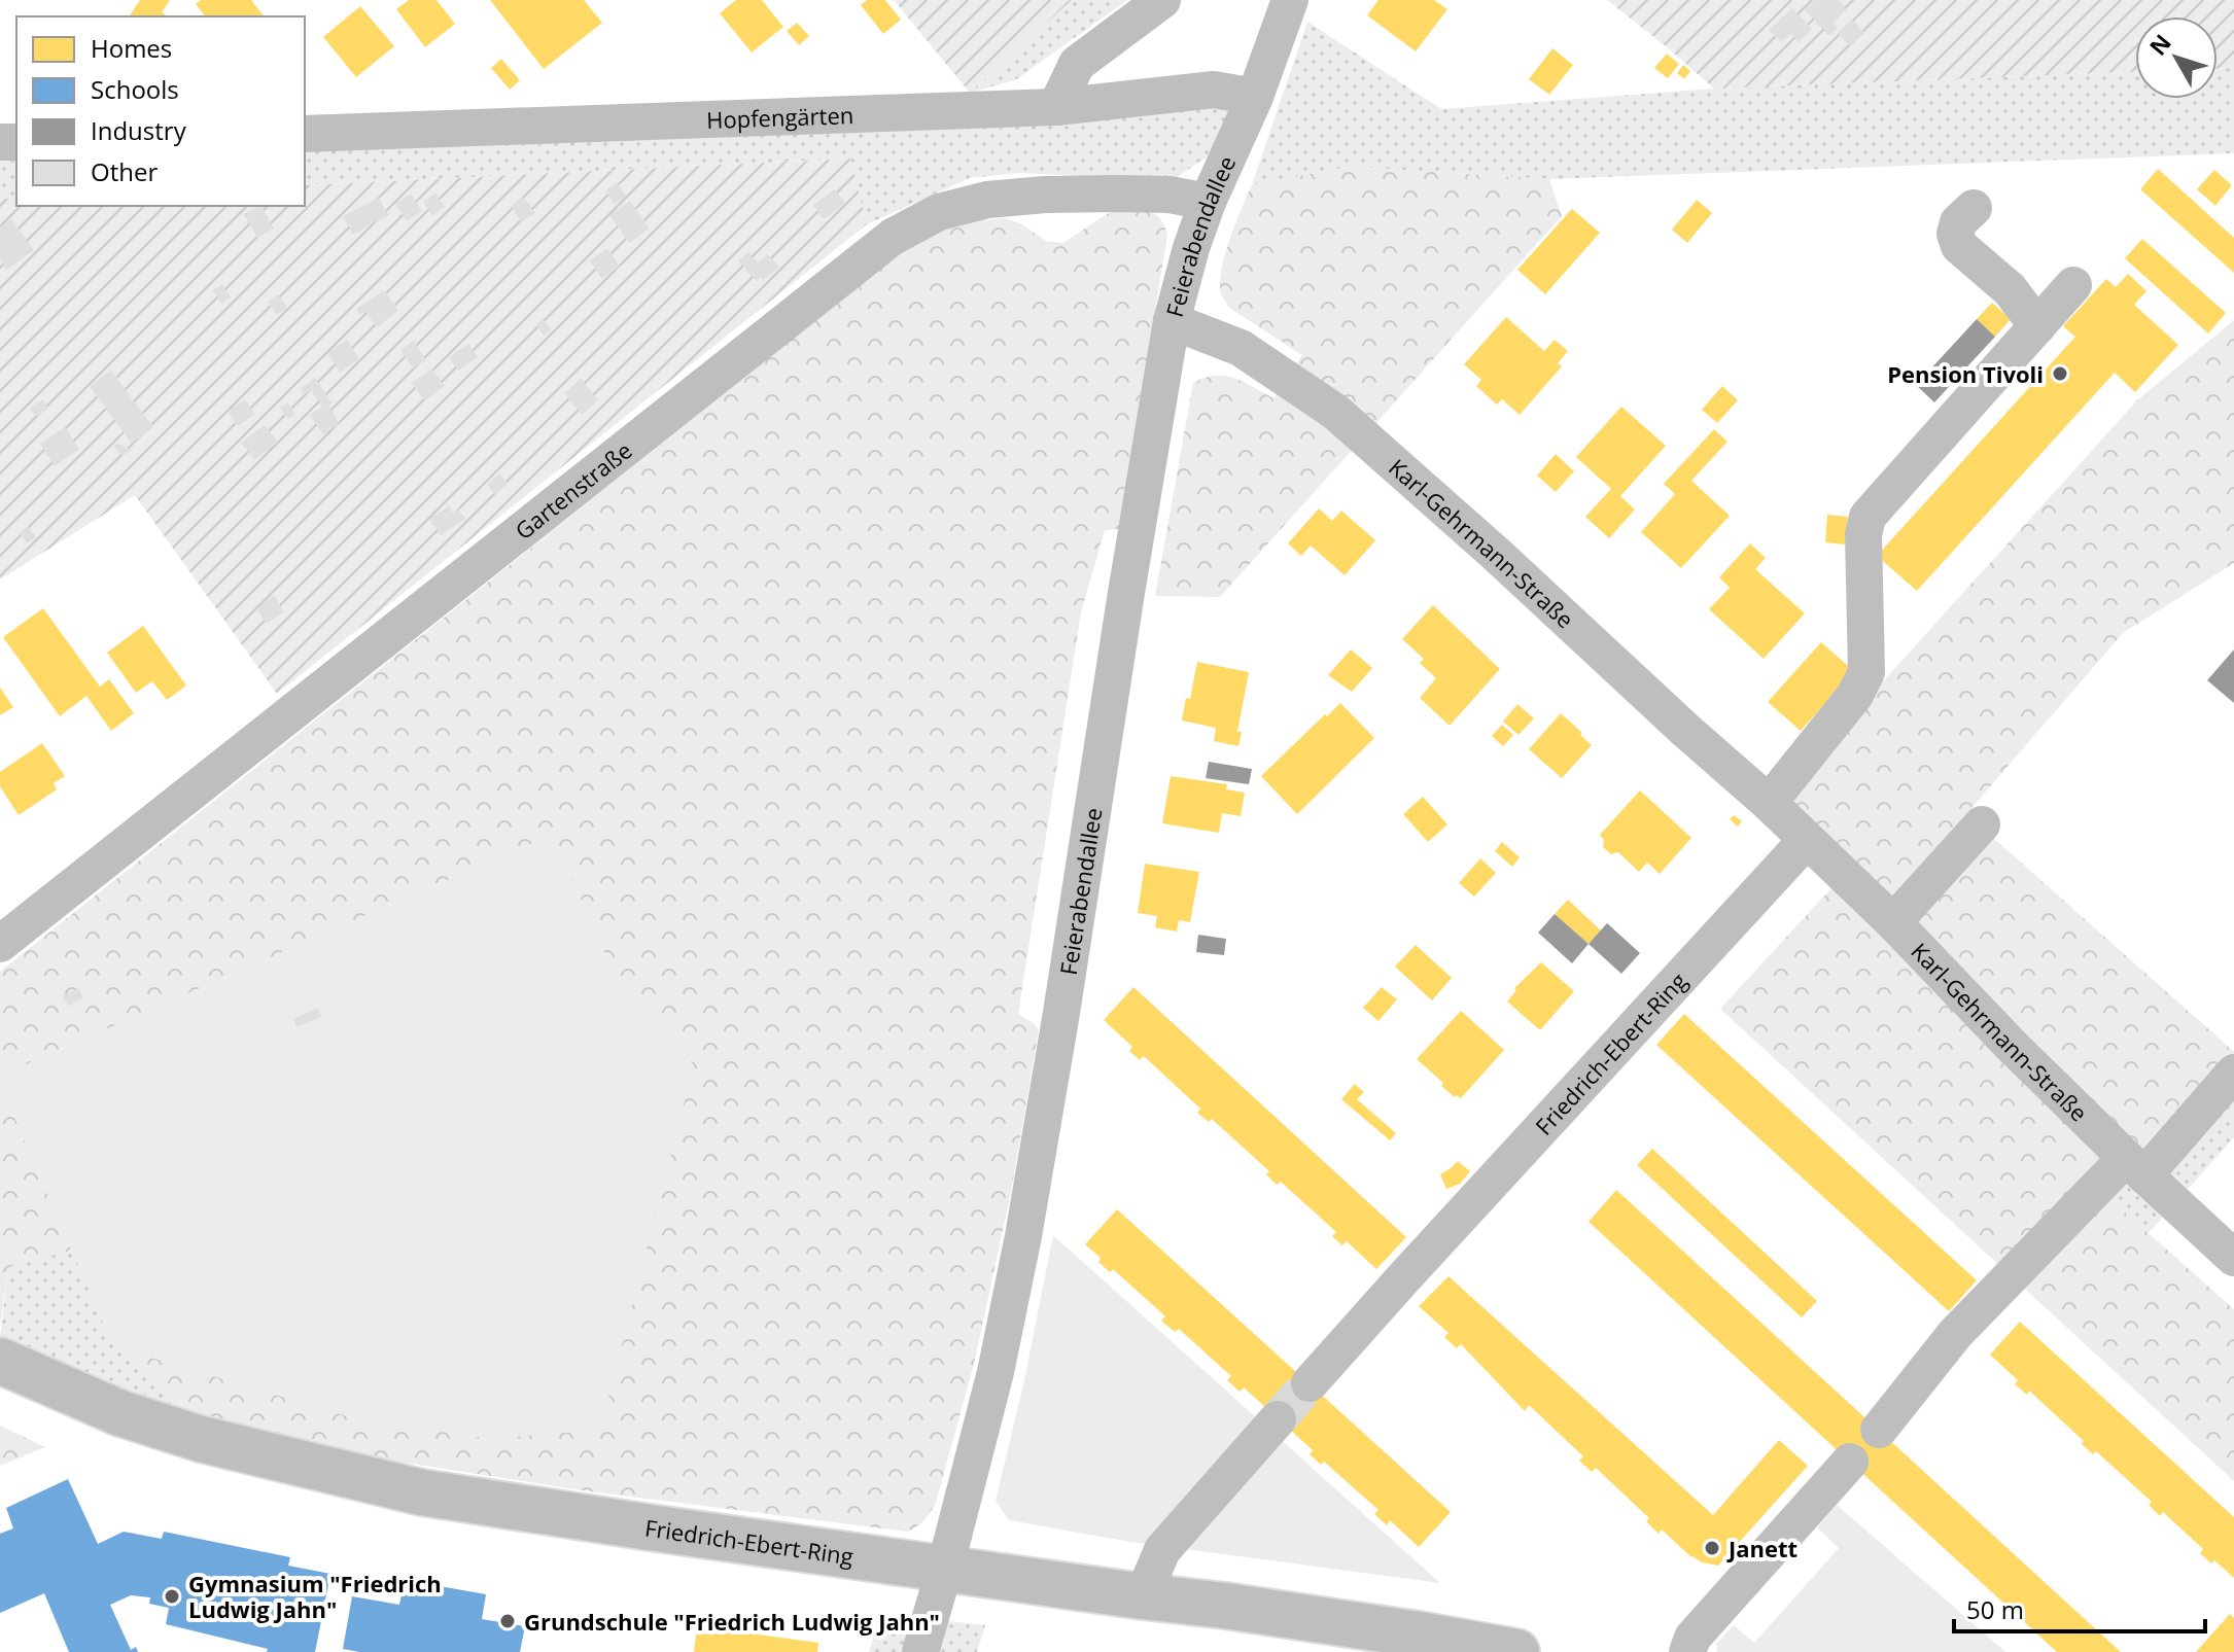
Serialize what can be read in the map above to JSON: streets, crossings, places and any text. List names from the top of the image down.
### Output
{
  "streets": {
    "main road": ["Friedrich-Ebert-Ring"],
    "street": [
      "Hopfengärten",
      "Feierabendallee",
      "Gartenstraße",
      "Karl-Gehrmann-Straße"
    ]
  },
  "crossings": [
    ["Hopfengärten", "Feierabendallee"],
    ["Feierabendallee", "Gartenstraße"],
    ["Feierabendallee", "Karl-Gehrmann-Straße"],
    ["Feierabendallee", "Friedrich-Ebert-Ring"],
    ["Karl-Gehrmann-Straße", "Friedrich-Ebert-Ring"]
  ],
  "places": [
    "Pension Tivoli",
    "Janett",
    "Gymnasium \"Friedrich Ludwig Jahn\"",
    "Grundschule \"Friedrich Ludwig Jahn\""
  ],
  "legend": [
    "Homes",
    "Schools",
    "Industry",
    "Other"
  ],
  "scale_bar": "50 m",
  "north": "top left"
}
